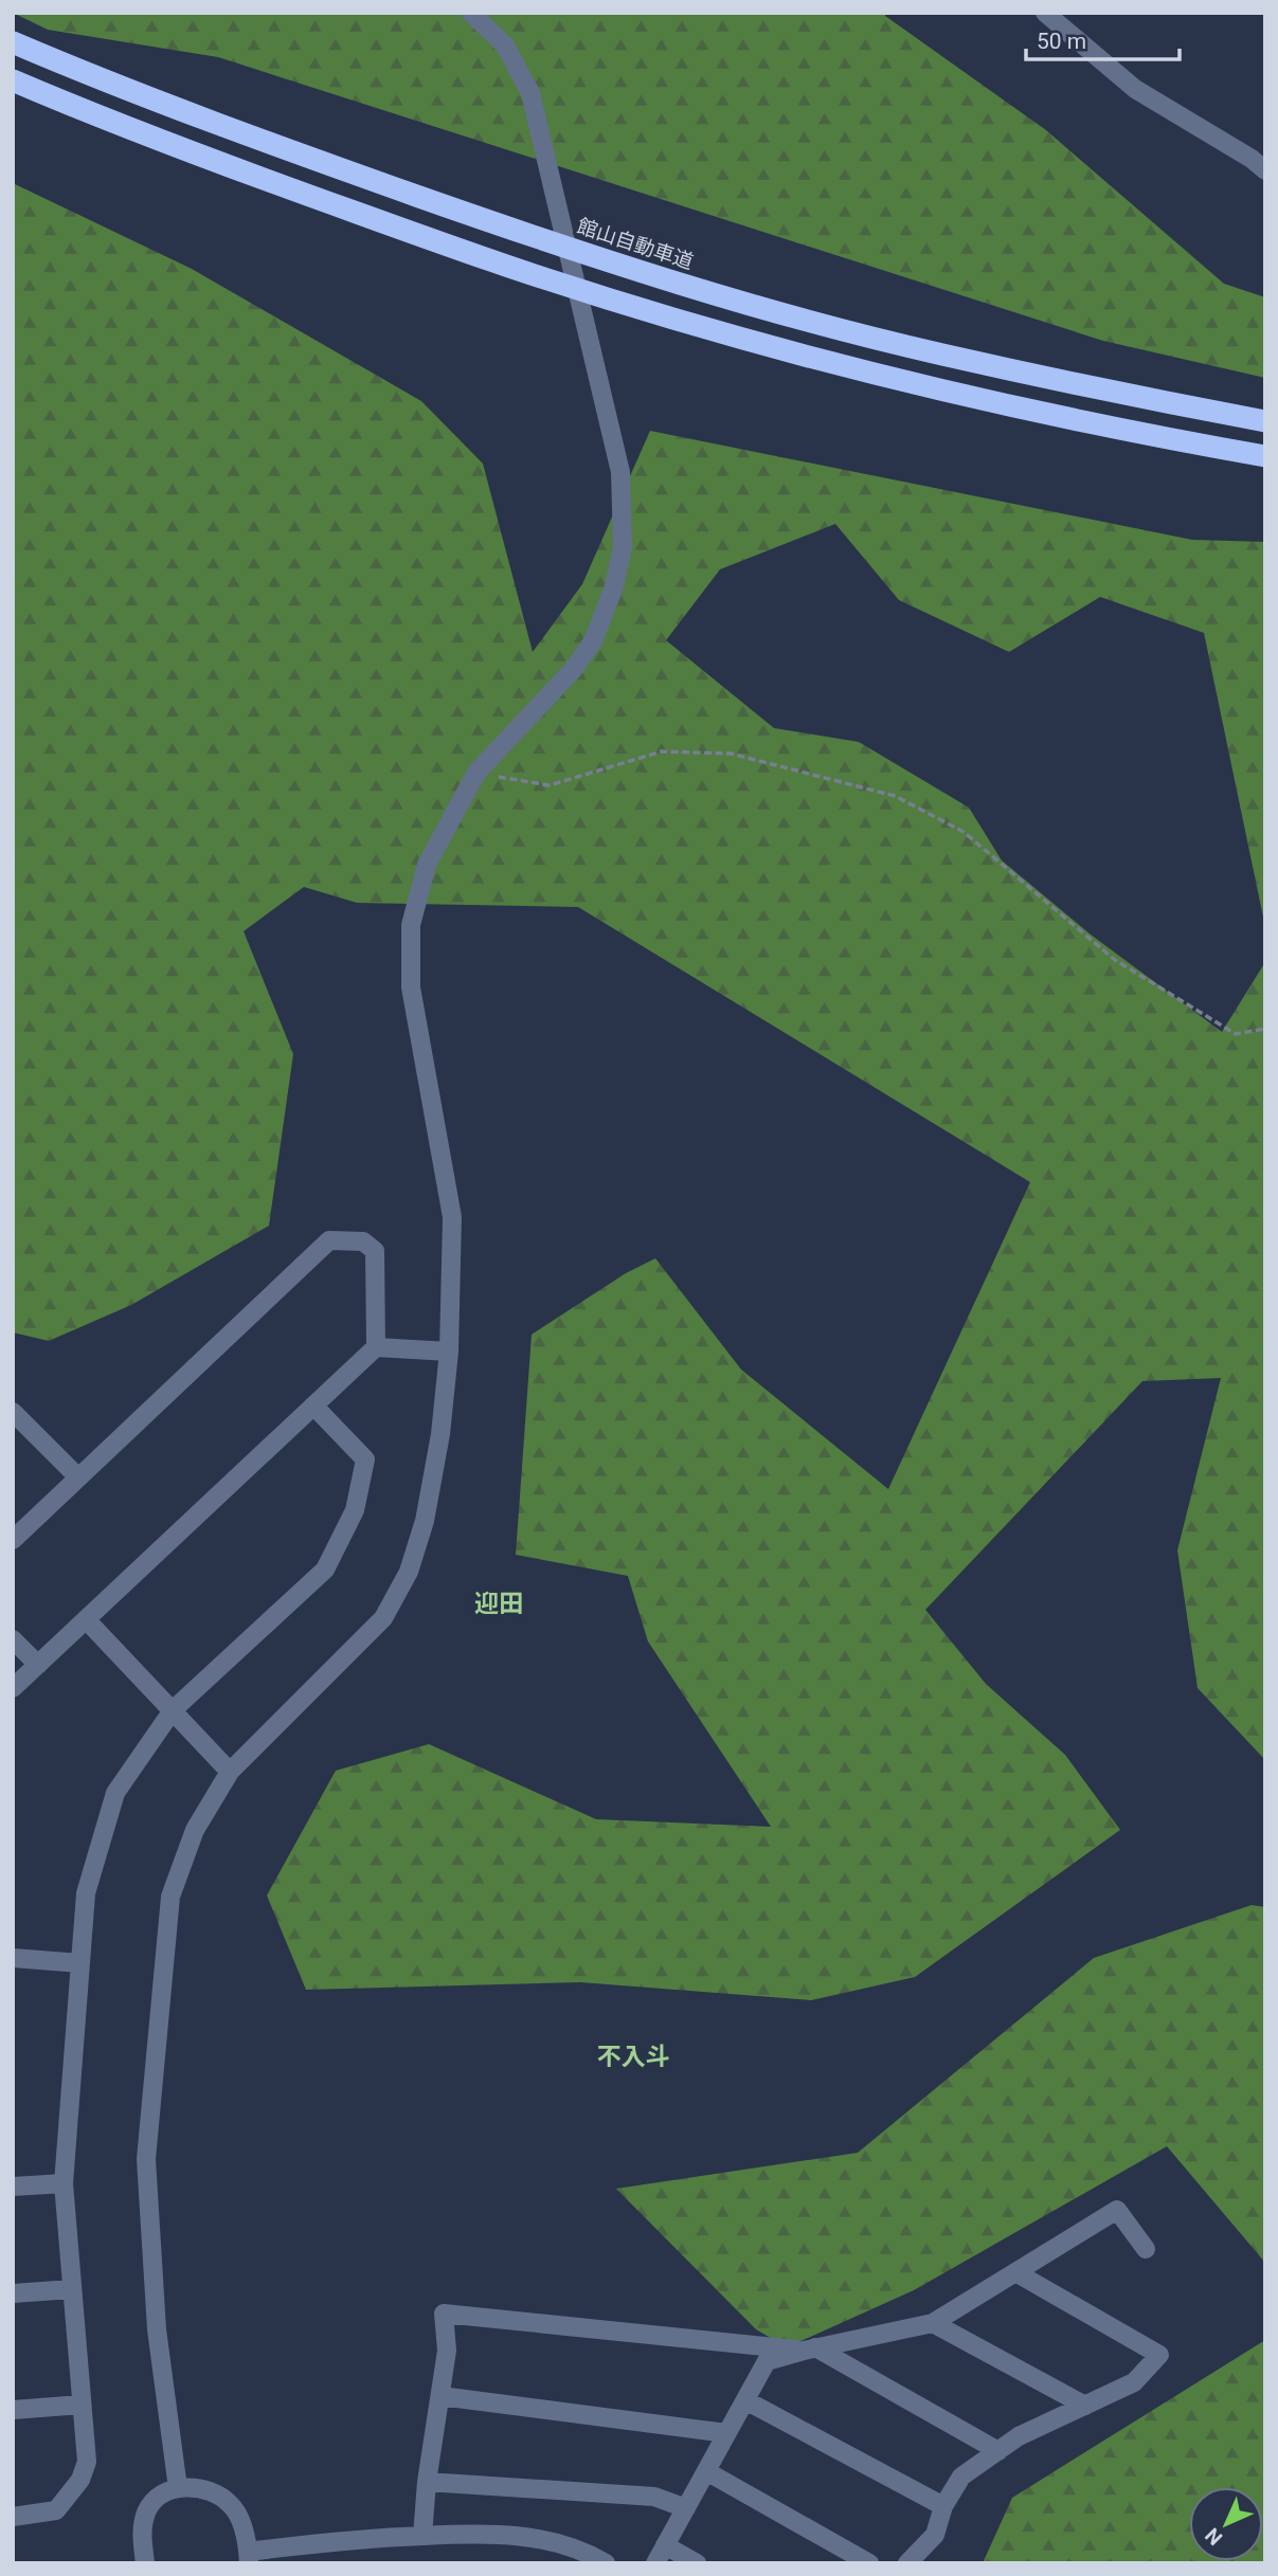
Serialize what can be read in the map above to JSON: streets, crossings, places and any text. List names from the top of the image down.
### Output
{
  "streets": {
    "highway": ["館山自動車道"]
  },
  "districts": ["迎田", "不入斗"],
  "scale_bar": "50 m",
  "north": "bottom left"
}
